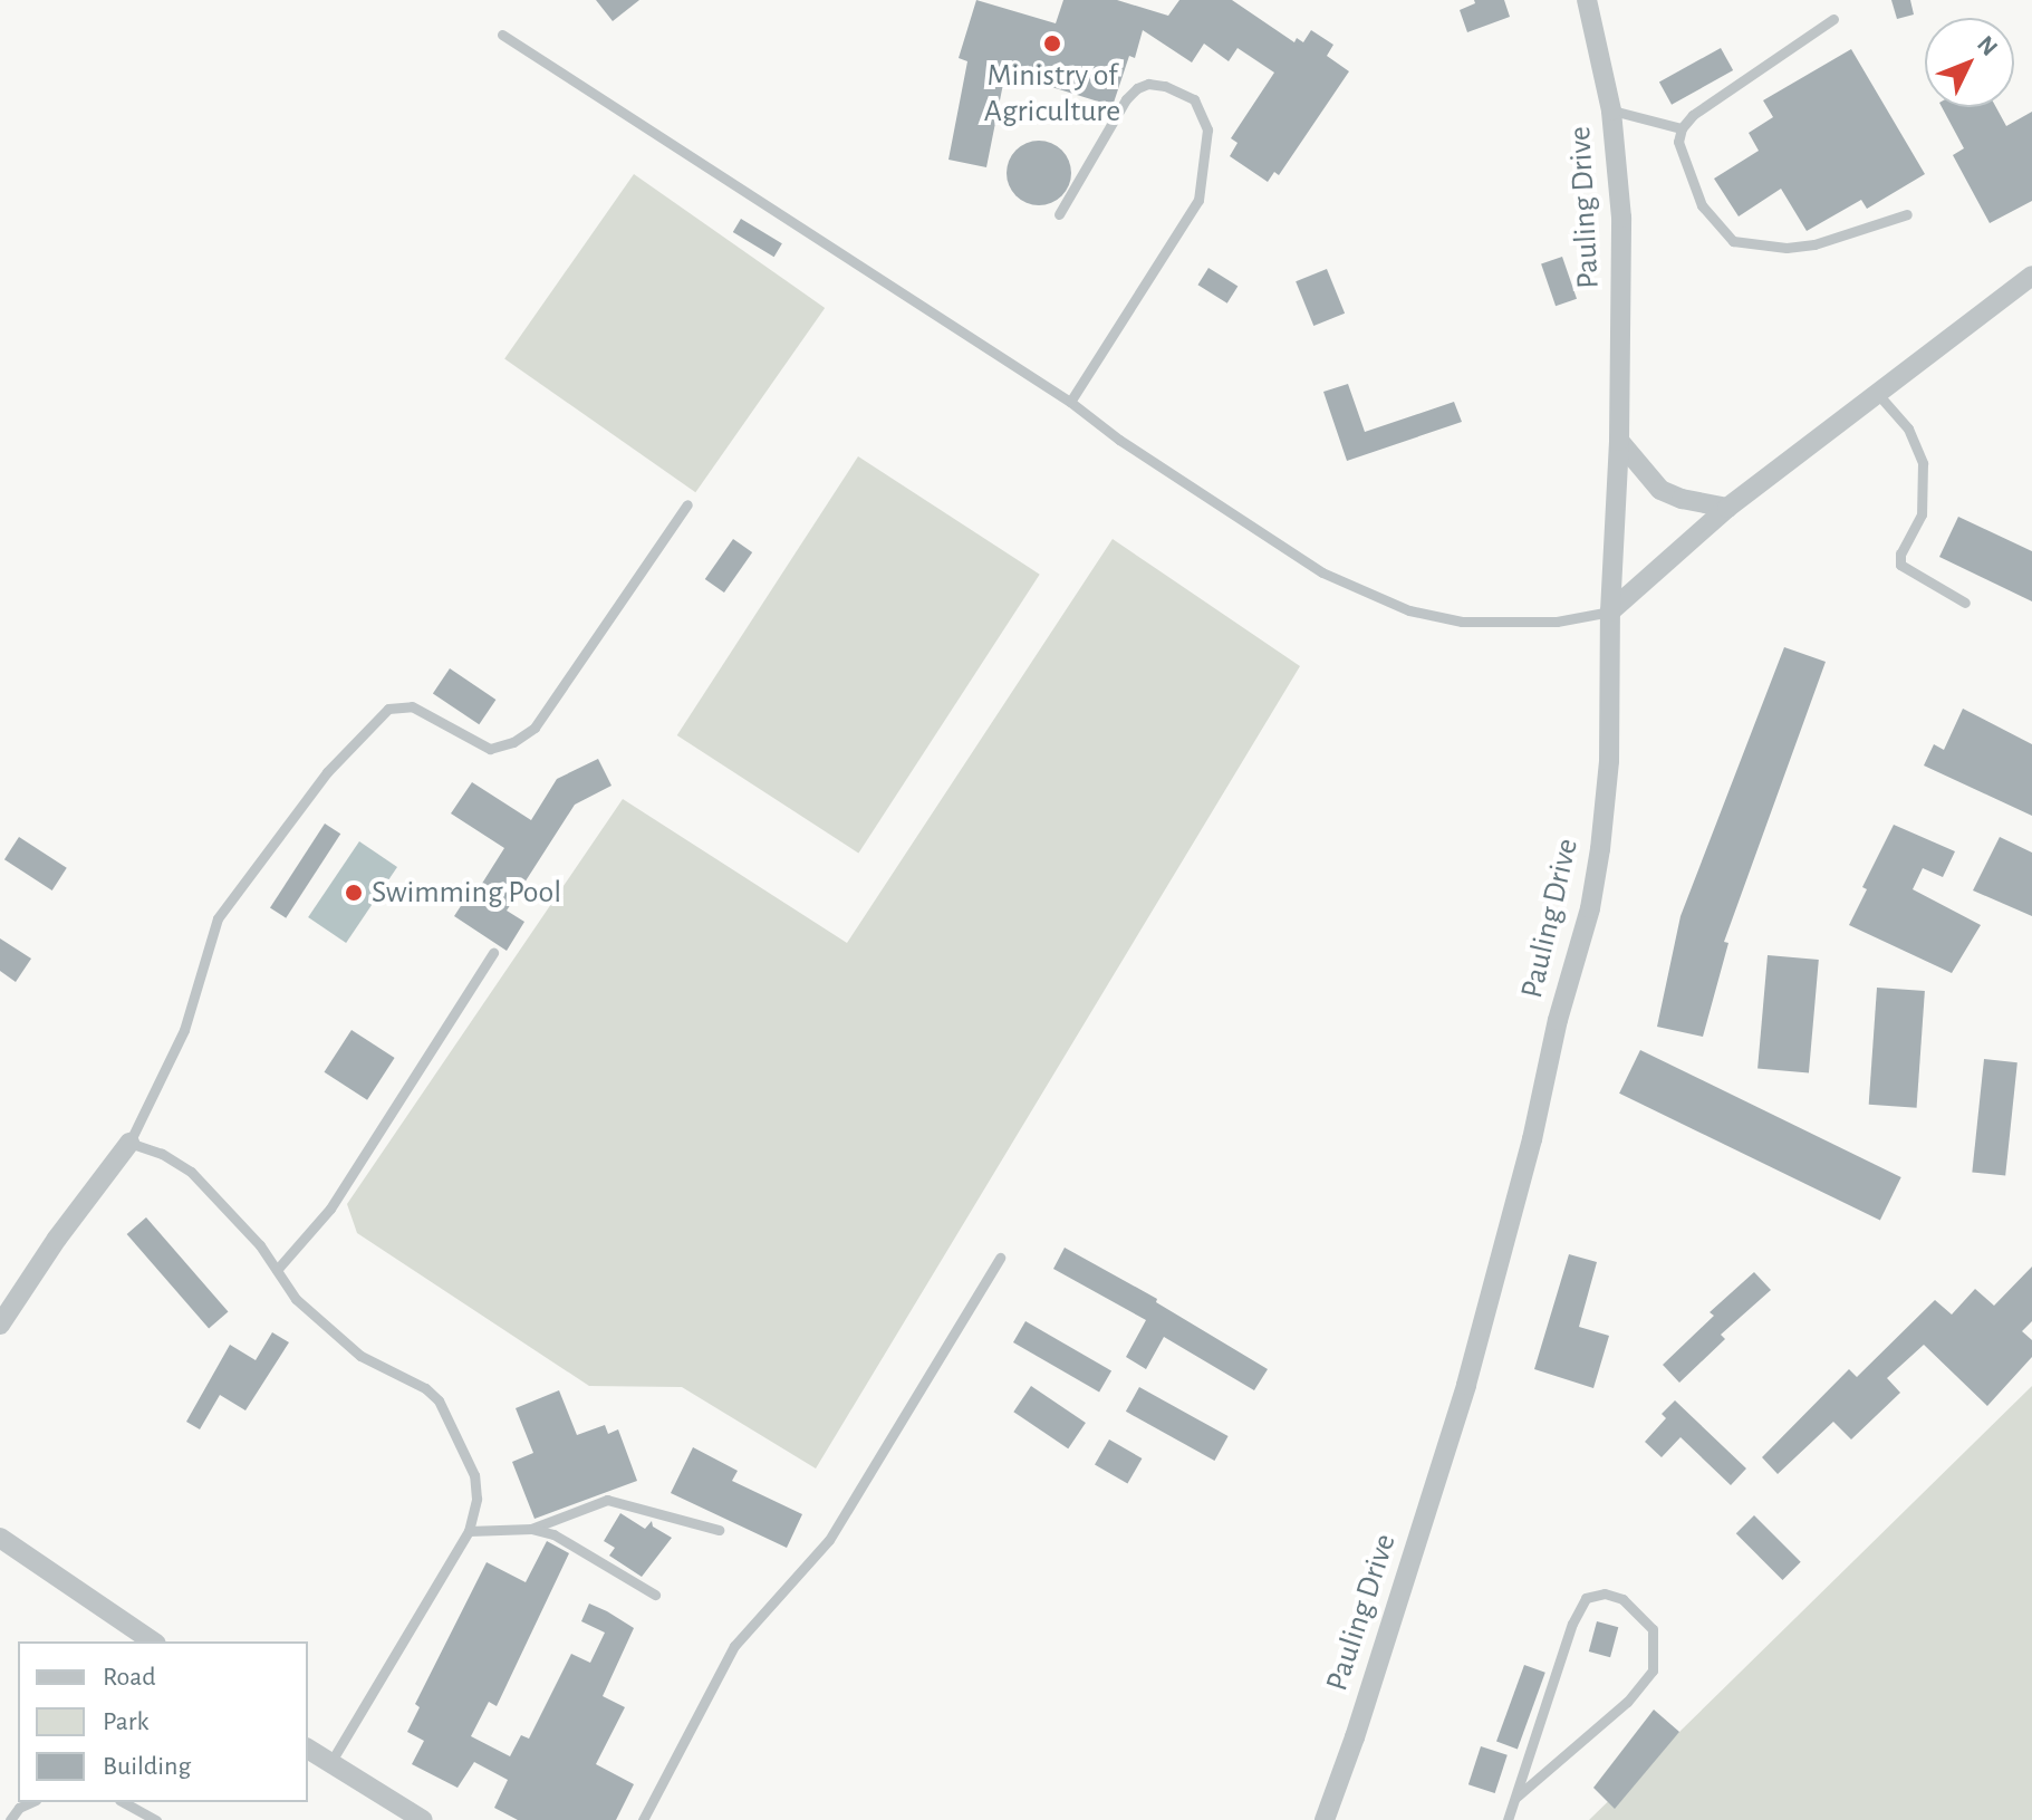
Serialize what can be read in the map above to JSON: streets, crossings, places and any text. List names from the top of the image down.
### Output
{
  "streets": {
    "street": ["Pauling Drive"]
  },
  "places": ["Ministry of Agriculture", "Swimming Pool"],
  "legend": ["Road", "Park", "Building"],
  "north": "top right"
}
